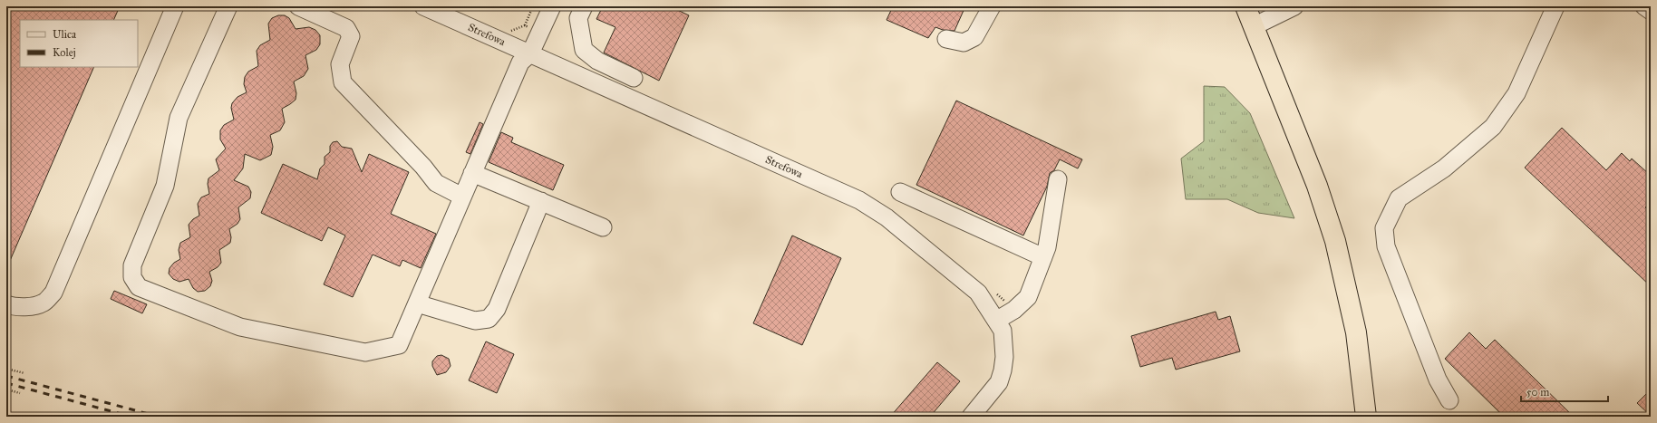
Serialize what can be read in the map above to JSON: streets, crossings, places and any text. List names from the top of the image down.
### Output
{
  "streets": {
    "street": ["Strefowa"]
  },
  "legend": ["Ulica", "Kolej"],
  "scale_bar": "50 m"
}
